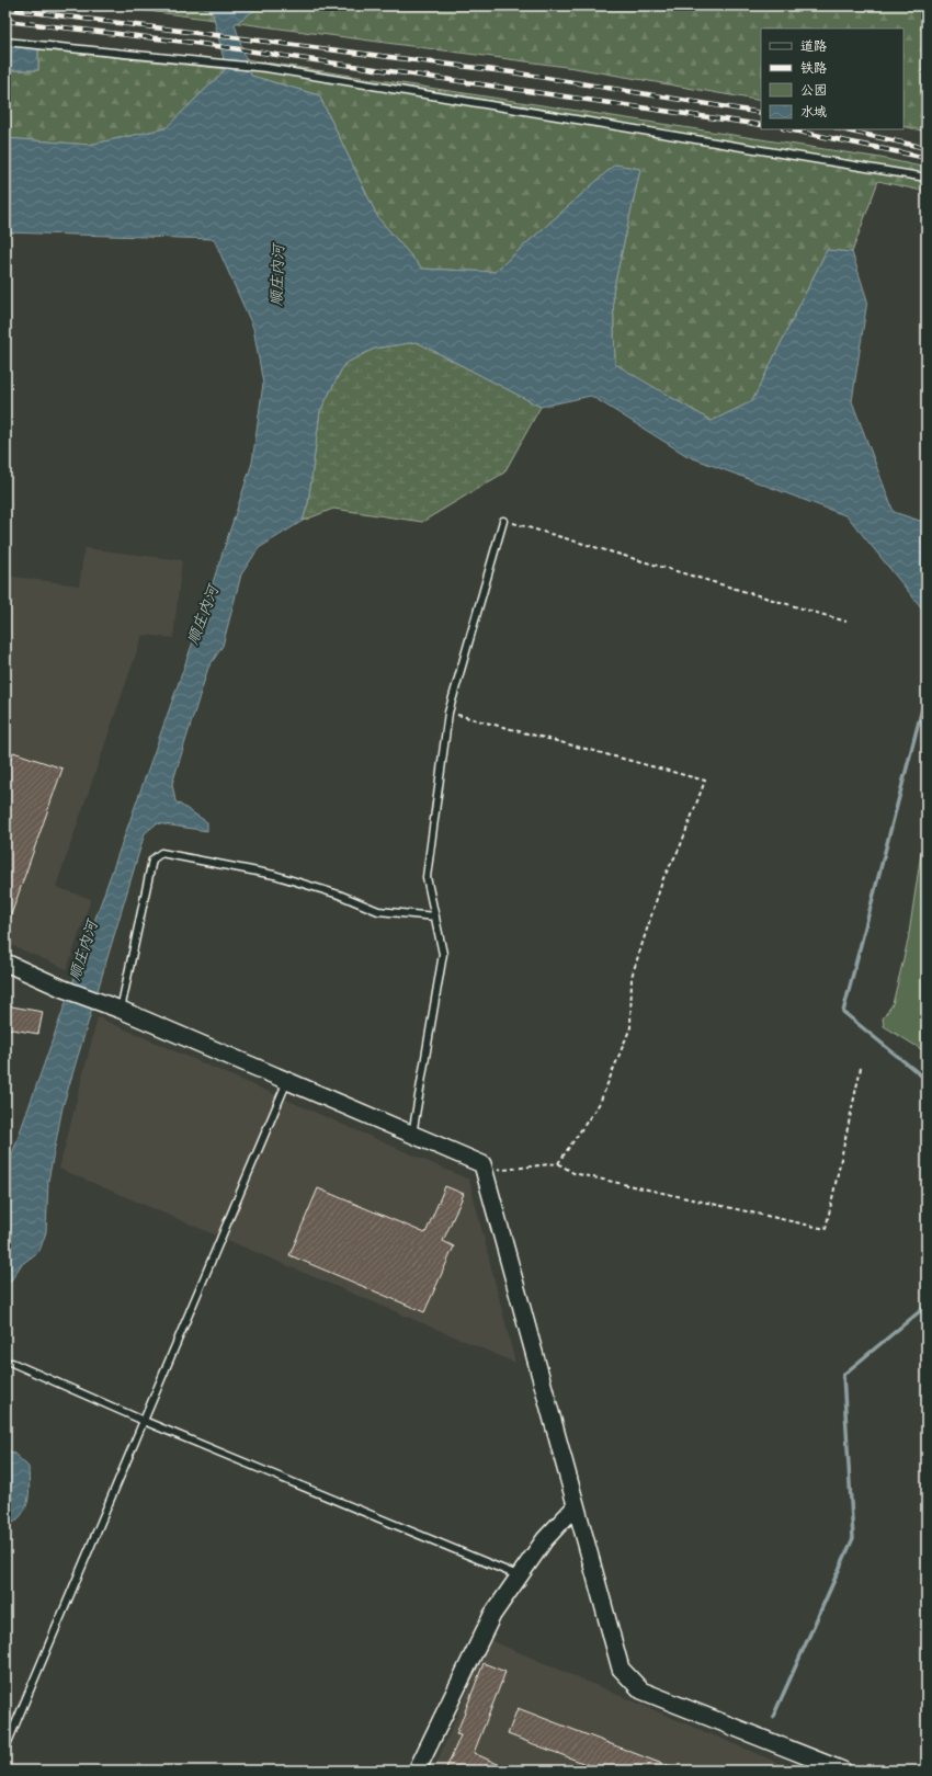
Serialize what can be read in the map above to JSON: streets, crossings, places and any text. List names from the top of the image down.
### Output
{
  "water": ["顺庄内河"],
  "legend": [
    "道路",
    "铁路",
    "公园",
    "水域"
  ]
}
